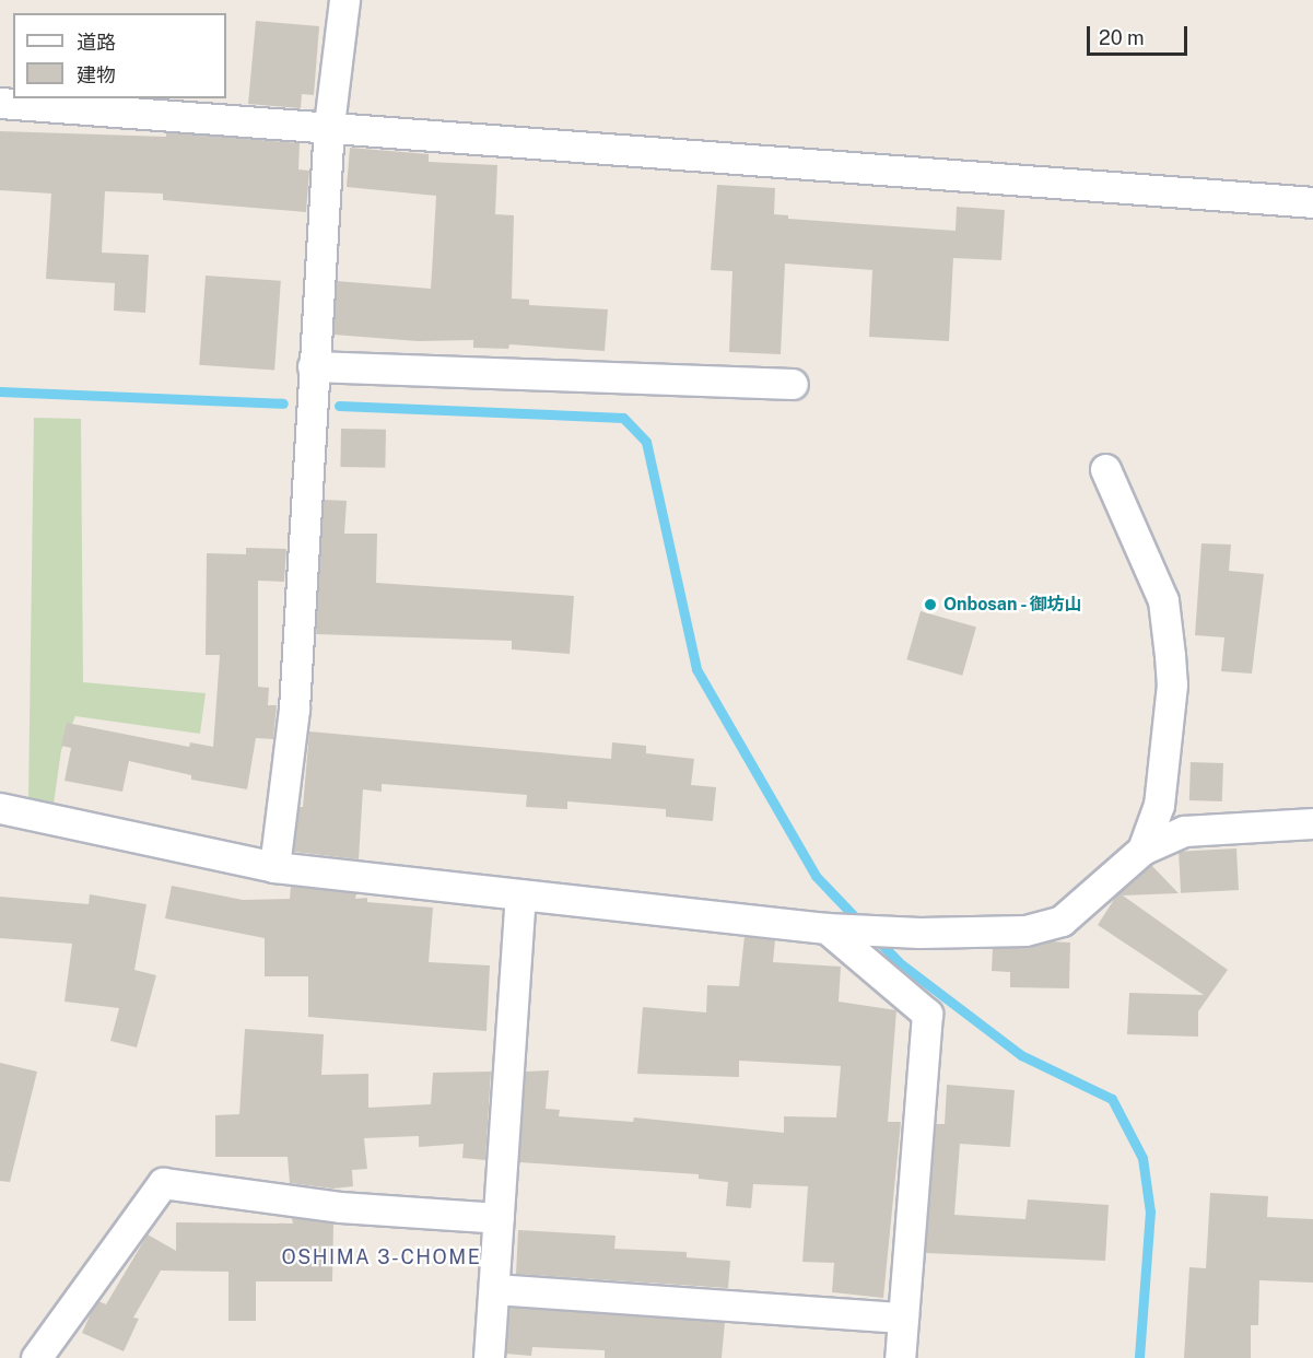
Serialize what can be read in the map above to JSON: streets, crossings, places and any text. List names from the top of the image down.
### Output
{
  "districts": ["OSHIMA 3-CHOME"],
  "places": ["Onbosan - 御坊山"],
  "legend": ["道路", "建物"],
  "scale_bar": "20 m"
}
